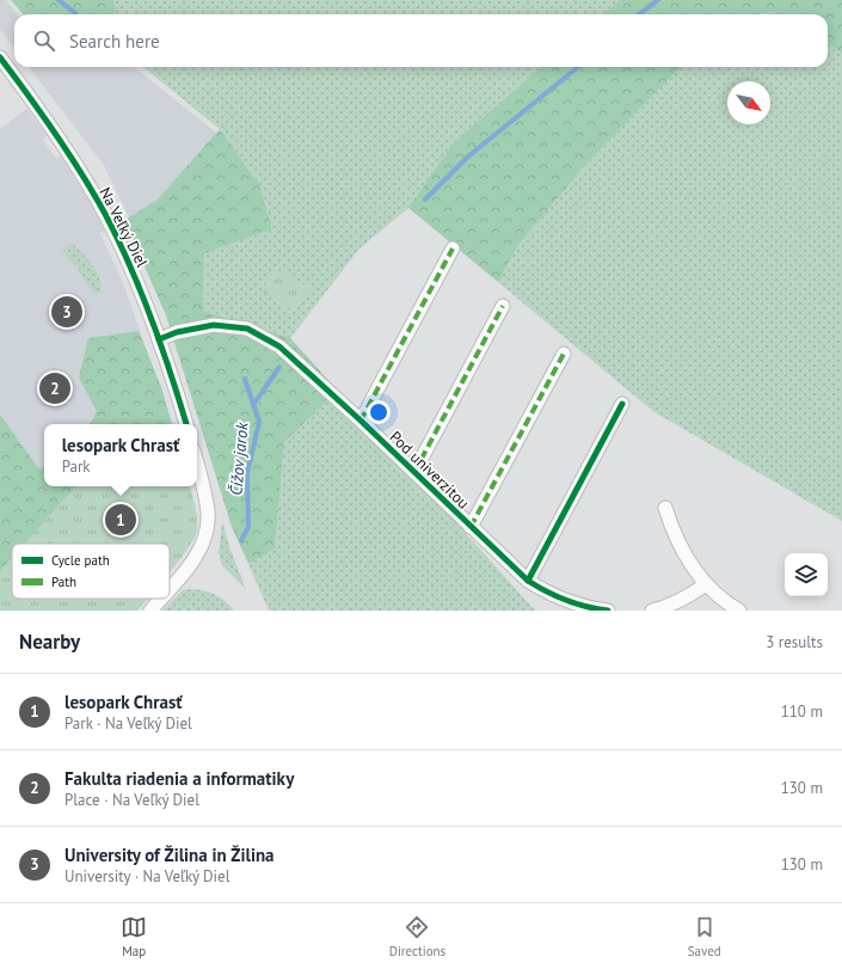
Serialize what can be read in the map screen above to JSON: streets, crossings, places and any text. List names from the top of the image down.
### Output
{
  "streets": {
    "street": ["Na Veľký Diel", "Pod univerzitou"]
  },
  "crossings": [
    ["Na Veľký Diel", "Pod univerzitou"]
  ],
  "water": ["Čížov jarok"],
  "legend": ["Cycle path", "Path"],
  "north": "bottom right",
  "page": {
    "search": "Search here",
    "pins": ["3", "2", "1"],
    "popup": ["lesopark Chrasť", "Park"],
    "heading": ["Nearby", "3 results"],
    "list": [
      {
        "mark": "1",
        "name": "lesopark Chrasť",
        "note": "Park · Na Veľký Diel",
        "value": "110 m"
      },
      {
        "mark": "2",
        "name": "Fakulta riadenia a informatiky",
        "note": "Place · Na Veľký Diel",
        "value": "130 m"
      },
      {
        "mark": "3",
        "name": "University of Žilina in Žilina",
        "note": "University · Na Veľký Diel",
        "value": "130 m"
      }
    ],
    "nav": ["Map", "Directions", "Saved"]
  }
}
